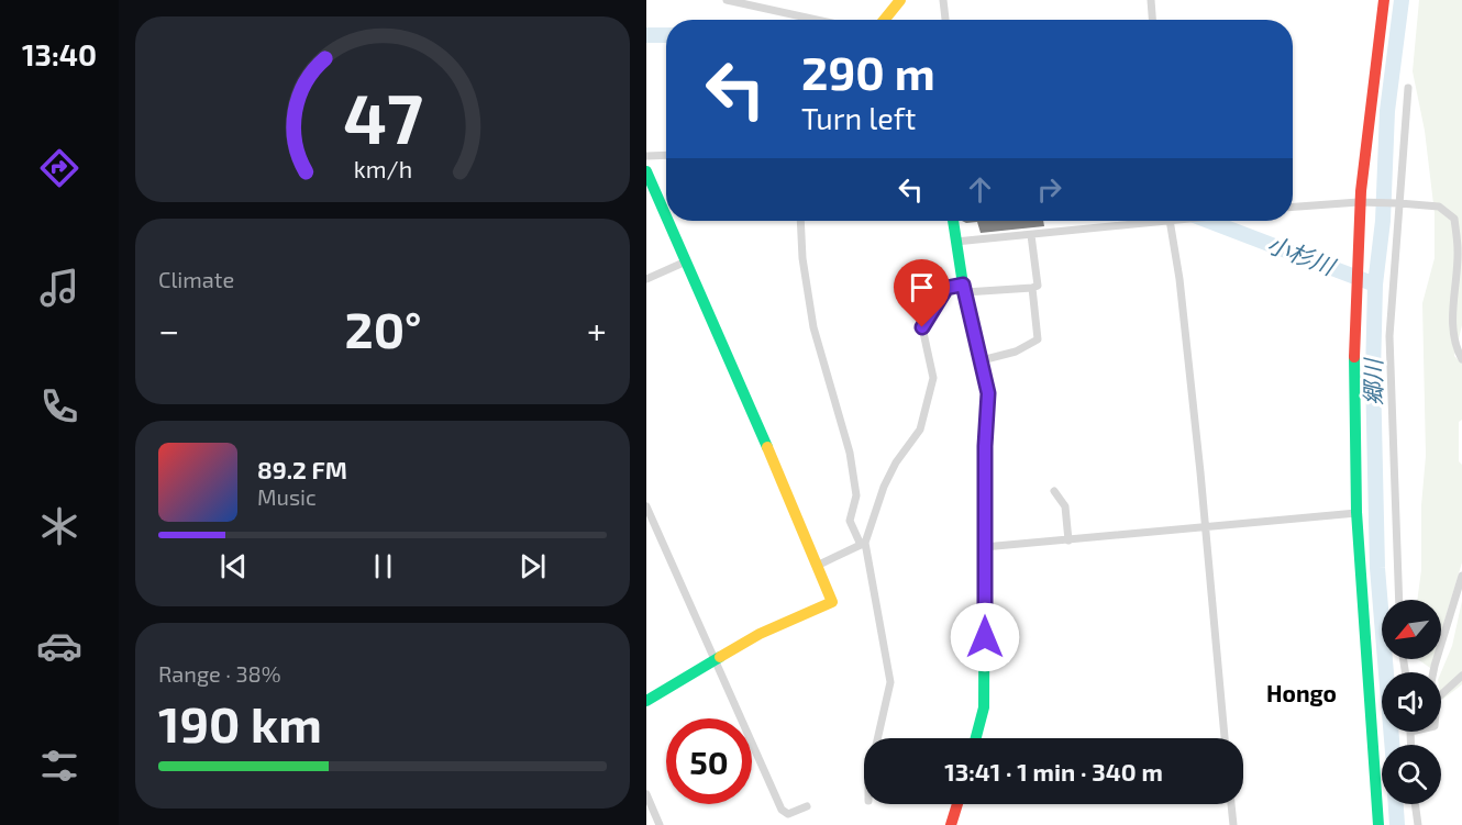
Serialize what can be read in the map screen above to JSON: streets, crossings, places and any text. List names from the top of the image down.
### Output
{
  "districts": ["Hongo"],
  "water": ["小杉川", "郷川"],
  "north": "bottom left",
  "page": {
    "tabs": "13:40",
    "turn": ["290 m", "Turn left"],
    "tile": [
      "Climate",
      ["Range · 38%", "190 km"]
    ],
    "heat": ["−", "20°", "+"],
    "song": ["89.2 FM", "Music"],
    "limit": "50",
    "trip": "13:41 · 1 min · 340 m",
    "gauge": ["47", "km/h"]
  }
}
